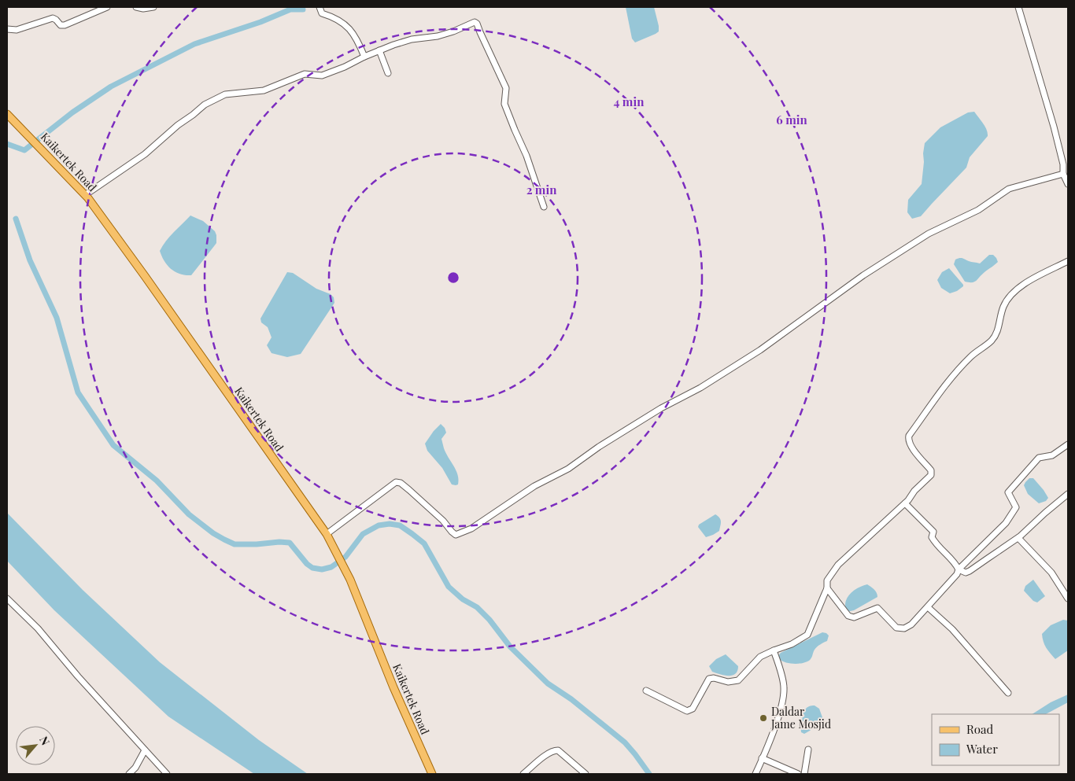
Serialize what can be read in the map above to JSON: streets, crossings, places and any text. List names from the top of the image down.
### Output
{
  "streets": {
    "main road": ["Kaikertek Road"]
  },
  "places": ["Daldar Jame Mosjid"],
  "legend": ["Road", "Water"],
  "north": "top right",
  "rings": ["4 min", "6 min", "2 min"]
}
